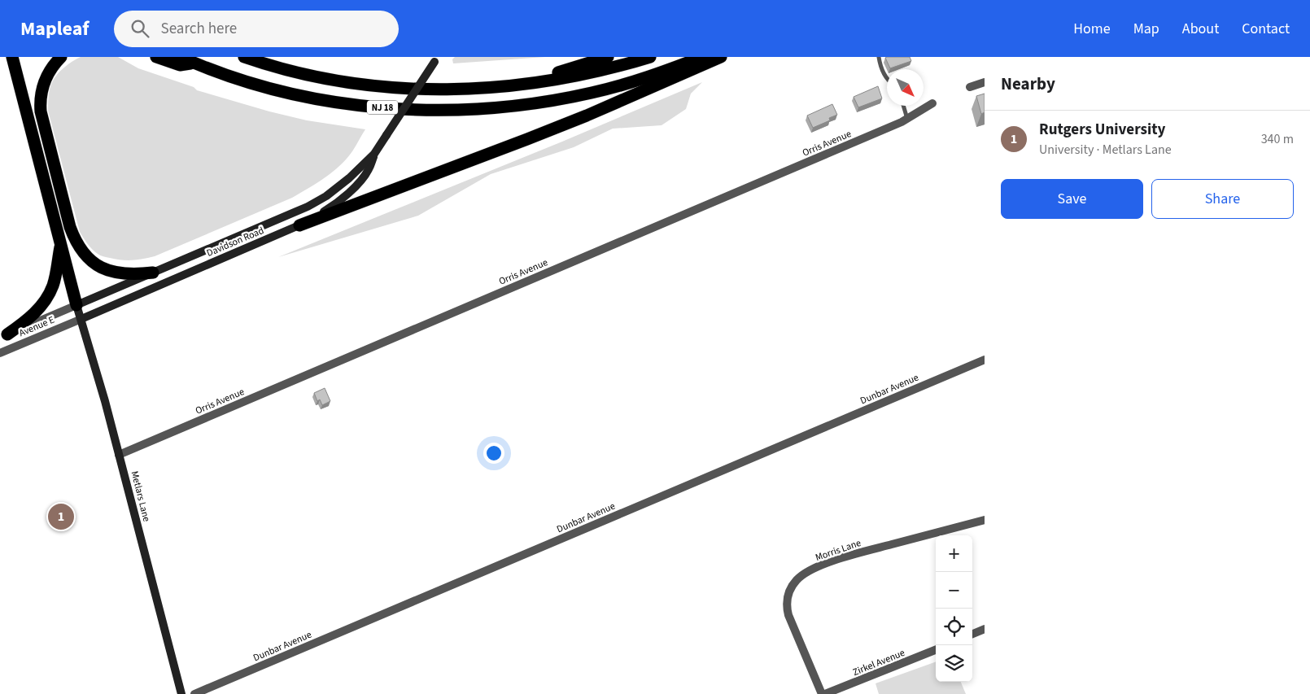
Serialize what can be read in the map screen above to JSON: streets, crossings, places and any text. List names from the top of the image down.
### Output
{
  "streets": {
    "highway": ["NJ 18"],
    "main road": ["Davidson Road", "Metlars Lane"],
    "street": [
      "Orris Avenue",
      "Avenue E",
      "Dunbar Avenue",
      "Morris Lane",
      "Zirkel Avenue"
    ]
  },
  "crossings": [
    ["Orris Avenue", "Metlars Lane"],
    ["Davidson Road", "Avenue E"],
    ["Davidson Road", "Metlars Lane"],
    ["Avenue E", "Metlars Lane"]
  ],
  "north": "bottom right",
  "page": {
    "header": "Mapleaf",
    "search": "Search here",
    "nav": [
      "Home",
      "Map",
      "About",
      "Contact"
    ],
    "heading": "Nearby",
    "list": [
      {
        "mark": "1",
        "name": "Rutgers University",
        "note": "University · Metlars Lane",
        "value": "340 m"
      }
    ],
    "buttons": ["Save", "Share"],
    "pins": "1",
    "map_buttons": ["+", "−"]
  }
}
